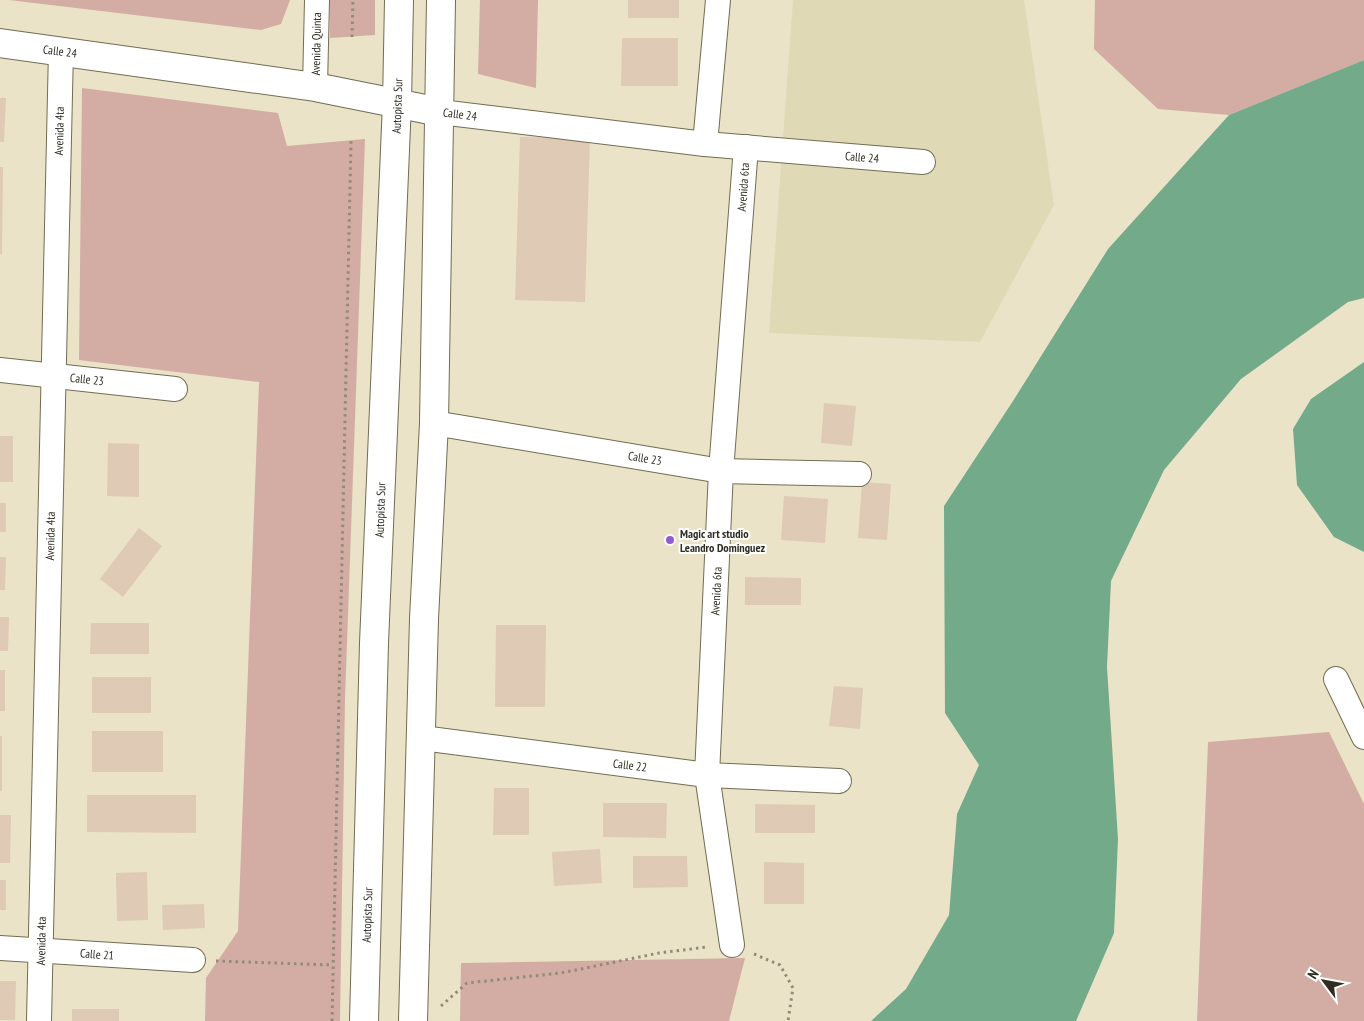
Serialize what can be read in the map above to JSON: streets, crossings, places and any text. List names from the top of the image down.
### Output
{
  "streets": {
    "main road": ["Calle 24", "Autopista Sur"],
    "street": [
      "Avenida Quinta",
      "Avenida 4ta",
      "Avenida 6ta",
      "Calle 23",
      "Calle 22",
      "Calle 21"
    ]
  },
  "crossings": [
    ["Avenida Quinta", "Calle 24"],
    ["Calle 24", "Autopista Sur"],
    ["Calle 24", "Avenida 4ta"],
    ["Calle 24", "Avenida 6ta"],
    ["Avenida 4ta", "Calle 23"],
    ["Avenida 4ta", "Calle 21"],
    ["Avenida 6ta", "Calle 23"],
    ["Avenida 6ta", "Calle 22"]
  ],
  "places": ["Magic art studio Leandro Dominguez"],
  "north": "top left"
}
